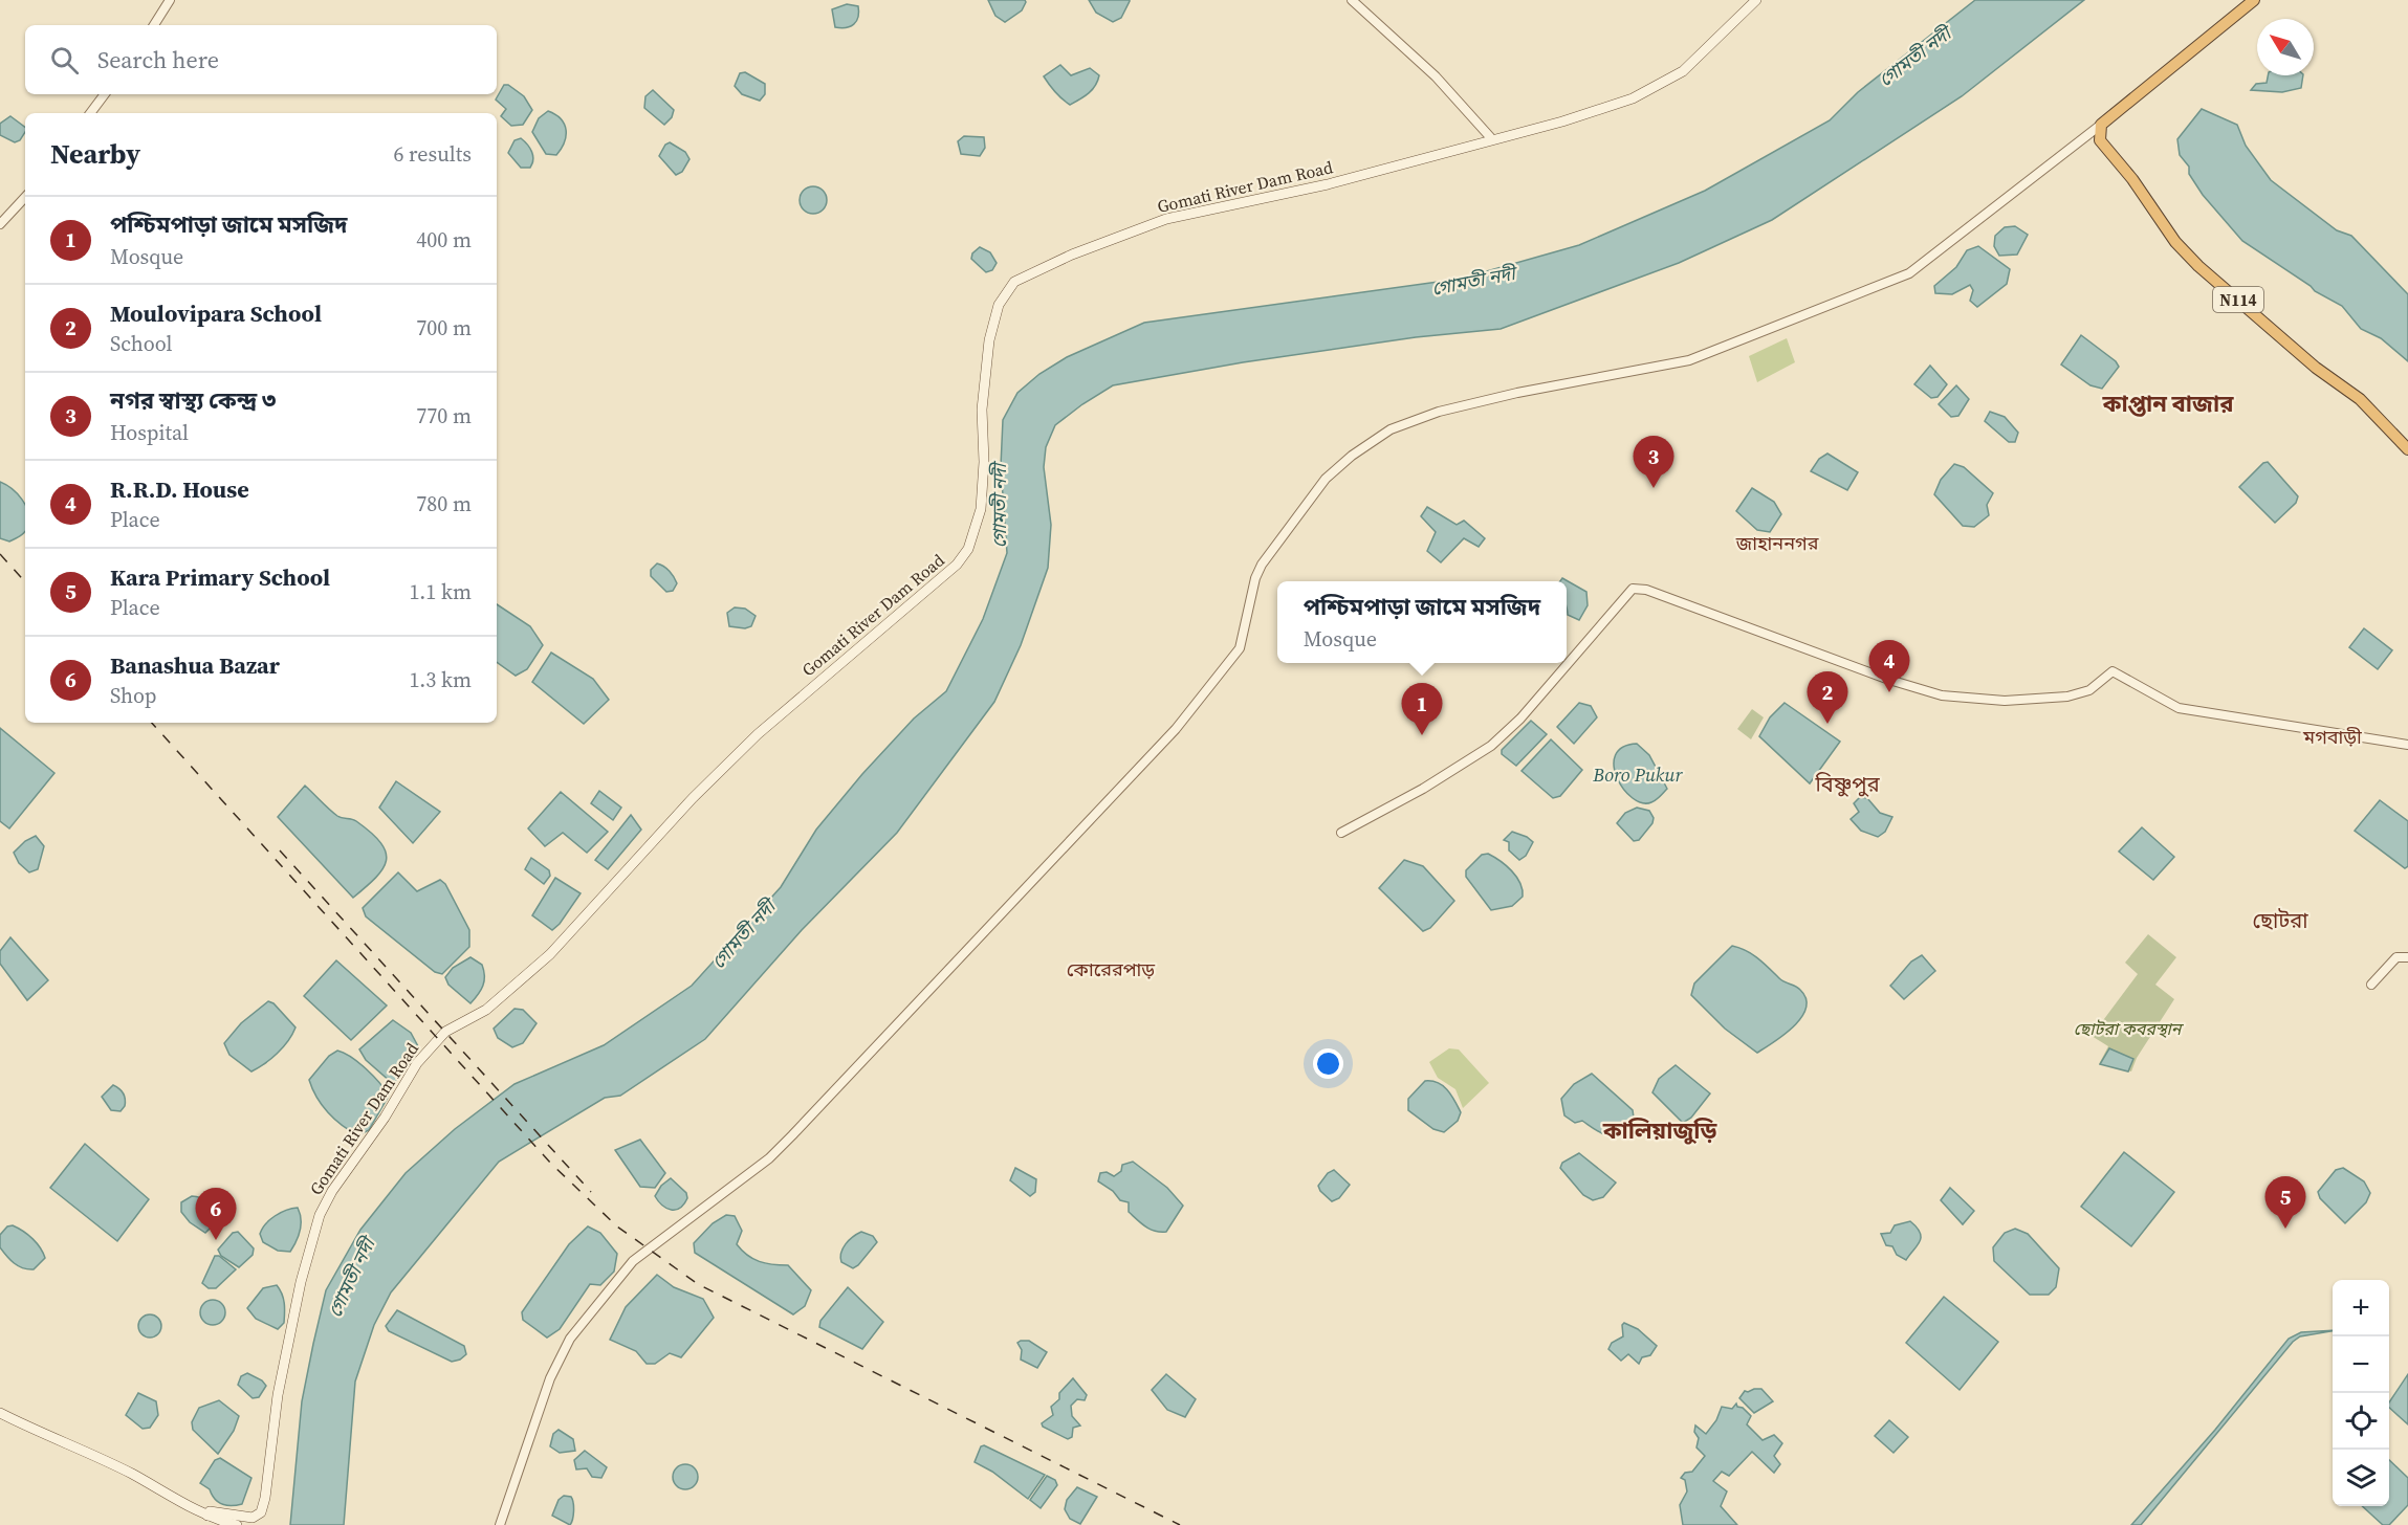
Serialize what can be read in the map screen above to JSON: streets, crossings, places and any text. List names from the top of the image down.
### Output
{
  "streets": {
    "highway": ["N114"],
    "main road": ["Gomati River Dam Road"]
  },
  "districts": [
    "কাপ্তান বাজার",
    "জাহাননগর",
    "মগবাড়ী",
    "বিষ্ণুপুর",
    "ছোটরা",
    "কোরেরপাড়",
    "কালিয়াজুড়ি"
  ],
  "water": ["গোমতী নদী", "Boro Pukur"],
  "parks": ["ছোটরা কবরস্থান"],
  "north": "top left",
  "page": {
    "search": "Search here",
    "heading": ["Nearby", "6 results"],
    "list": [
      {
        "mark": "1",
        "name": "পশ্চিমপাড়া জামে মসজিদ",
        "note": "Mosque",
        "value": "400 m"
      },
      {
        "mark": "2",
        "name": "Moulovipara School",
        "note": "School",
        "value": "700 m"
      },
      {
        "mark": "3",
        "name": "নগর স্বাস্থ্য কেন্দ্র ৩",
        "note": "Hospital",
        "value": "770 m"
      },
      {
        "mark": "4",
        "name": "R.R.D. House",
        "note": "Place",
        "value": "780 m"
      },
      {
        "mark": "5",
        "name": "Kara Primary School",
        "note": "Place",
        "value": "1.1 km"
      },
      {
        "mark": "6",
        "name": "Banashua Bazar",
        "note": "Shop",
        "value": "1.3 km"
      }
    ],
    "pins": [
      "3",
      "4",
      "2",
      "1",
      "5",
      "6"
    ],
    "popup": ["পশ্চিমপাড়া জামে মসজিদ", "Mosque"],
    "map_buttons": ["+", "−"]
  }
}
